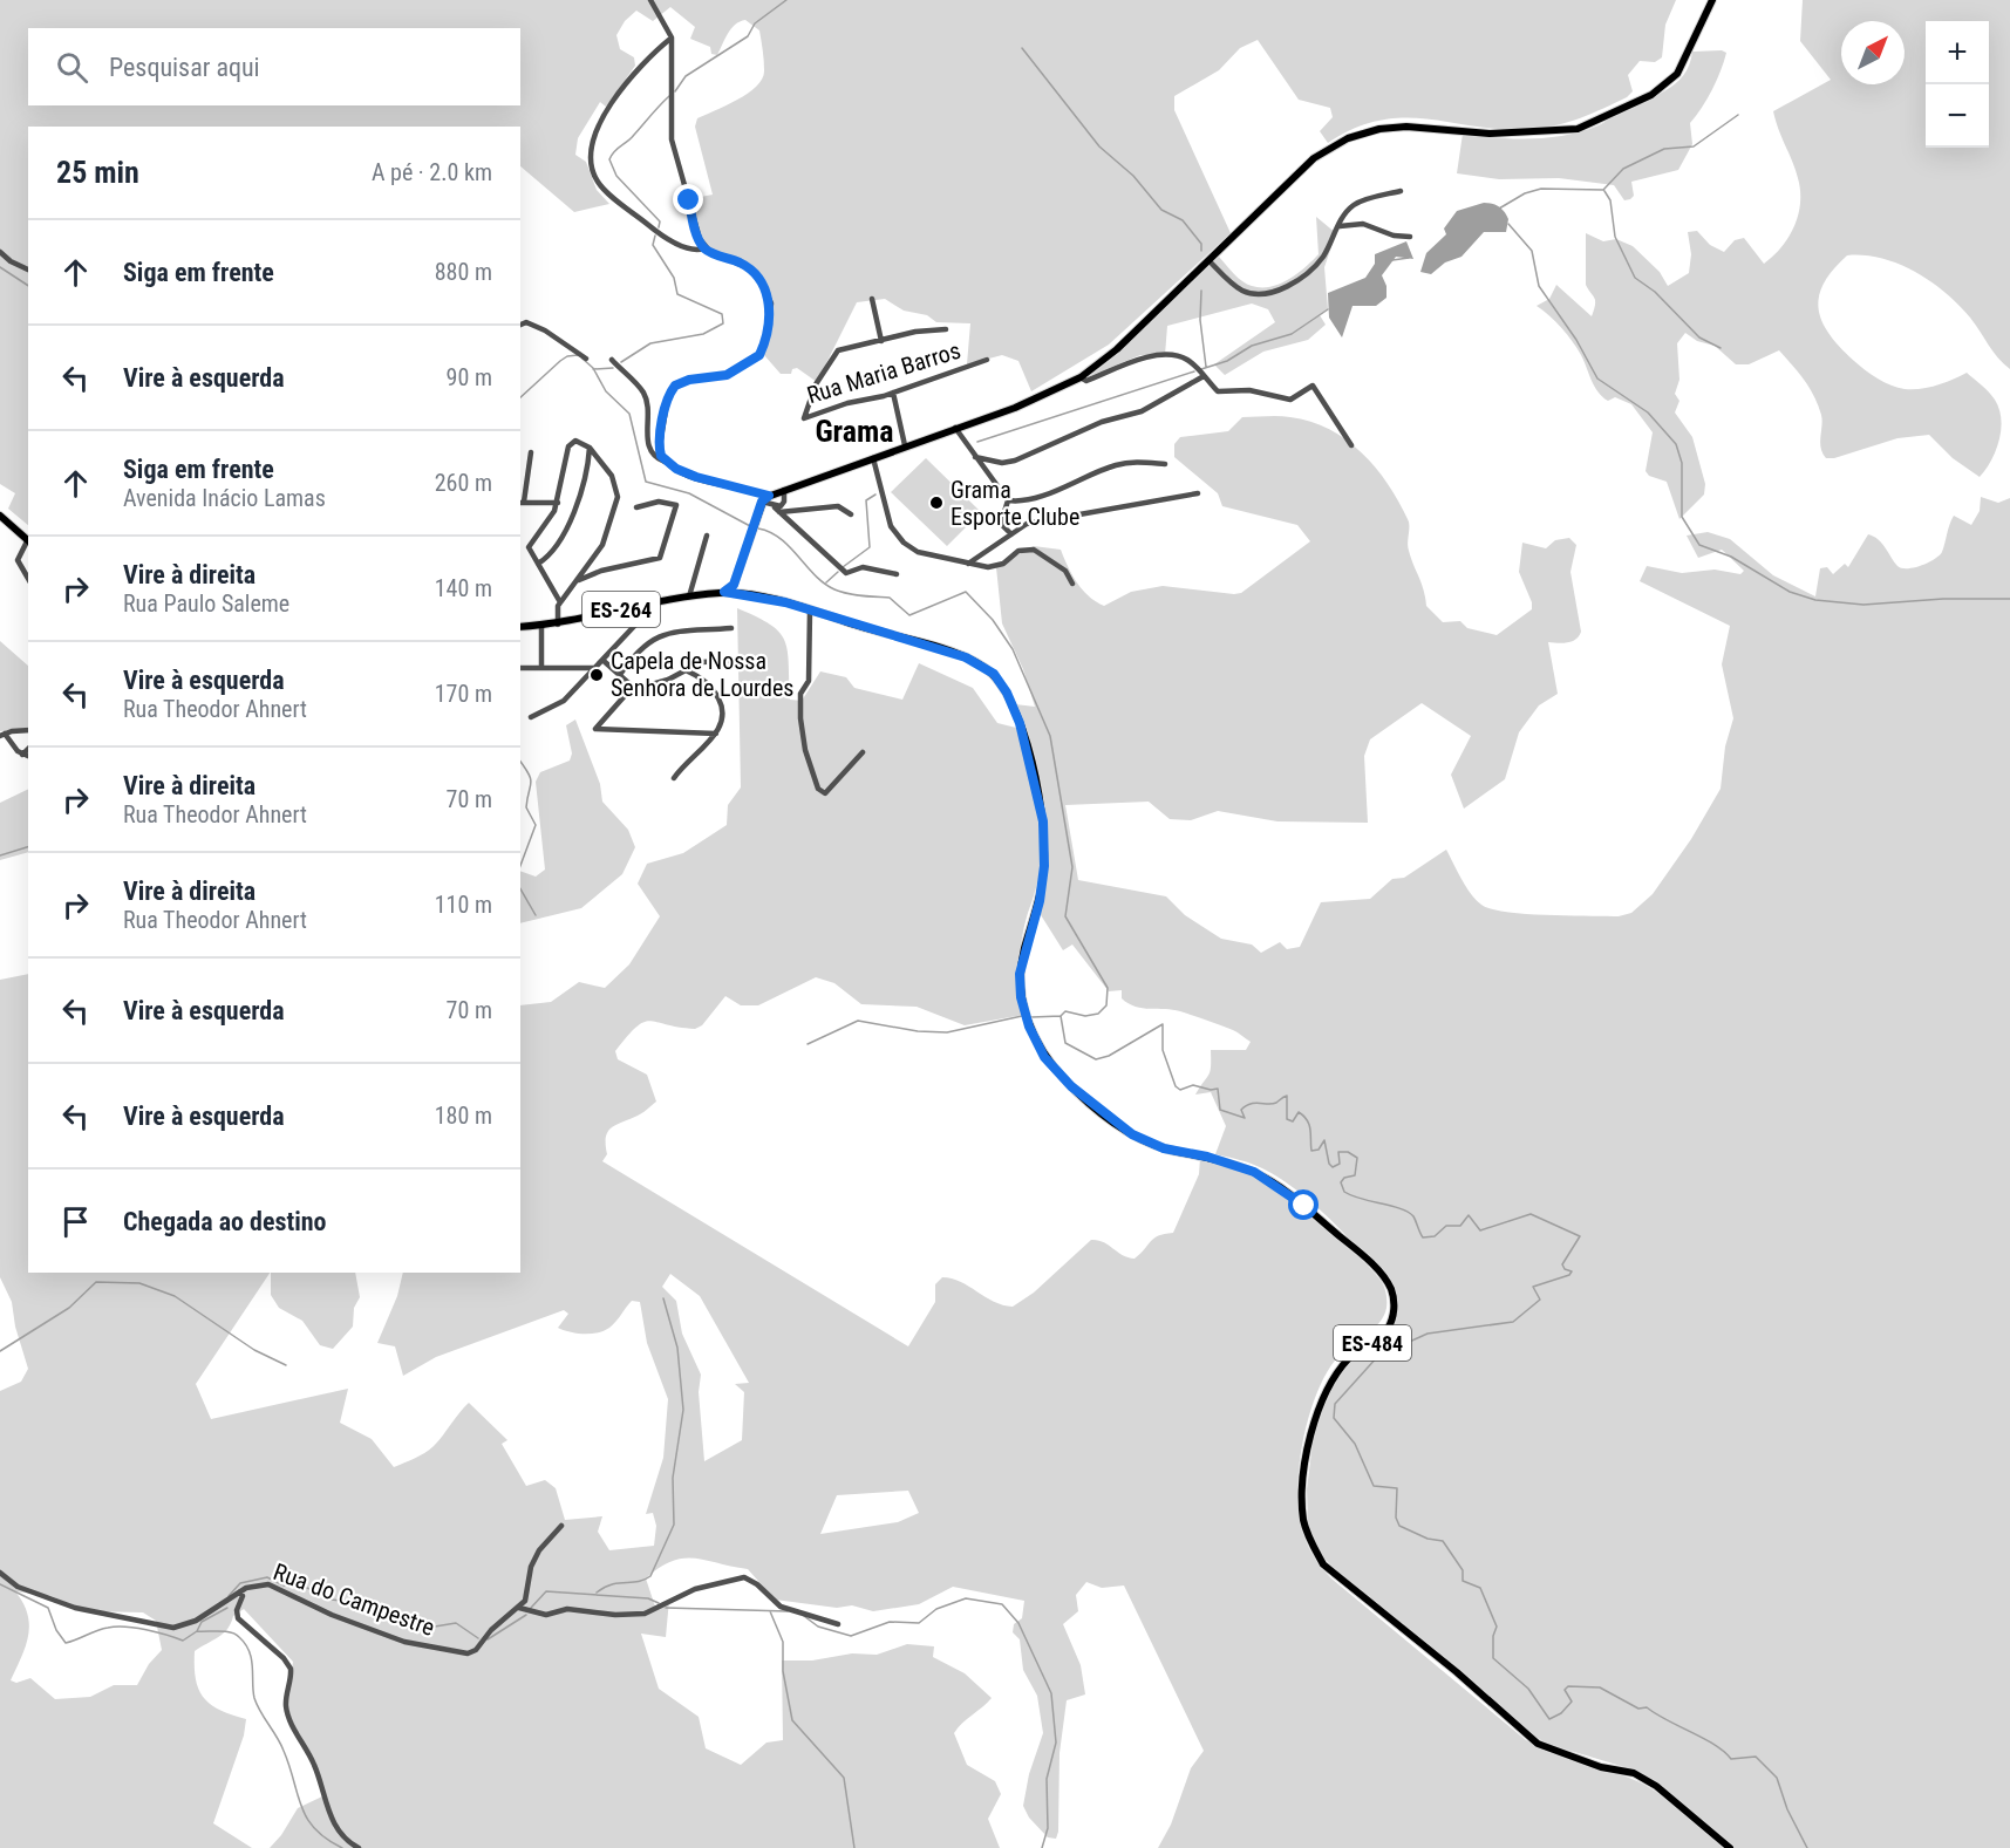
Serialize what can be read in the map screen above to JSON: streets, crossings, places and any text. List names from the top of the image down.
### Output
{
  "streets": {
    "main road": ["ES-264", "ES-484"],
    "street": ["Rua Maria Barros", "Rua do Campestre"]
  },
  "crossings": [
    ["ES-264", "ES-484"]
  ],
  "districts": ["Grama"],
  "places": ["Grama Esporte Clube", "Capela de Nossa Senhora de Lourdes"],
  "north": "top right",
  "page": {
    "map_buttons": ["+", "−"],
    "search": "Pesquisar aqui",
    "heading": ["25 min", "A pé · 2.0 km"],
    "list": [
      ["Siga em frente", "880 m"],
      ["Vire à esquerda", "90 m"],
      ["Siga em frente", "Avenida Inácio Lamas", "260 m"],
      ["Vire à direita", "Rua Paulo Saleme", "140 m"],
      ["Vire à esquerda", "Rua Theodor Ahnert", "170 m"],
      ["Vire à direita", "Rua Theodor Ahnert", "70 m"],
      ["Vire à direita", "Rua Theodor Ahnert", "110 m"],
      ["Vire à esquerda", "70 m"],
      ["Vire à esquerda", "180 m"],
      "Chegada ao destino"
    ]
  }
}
